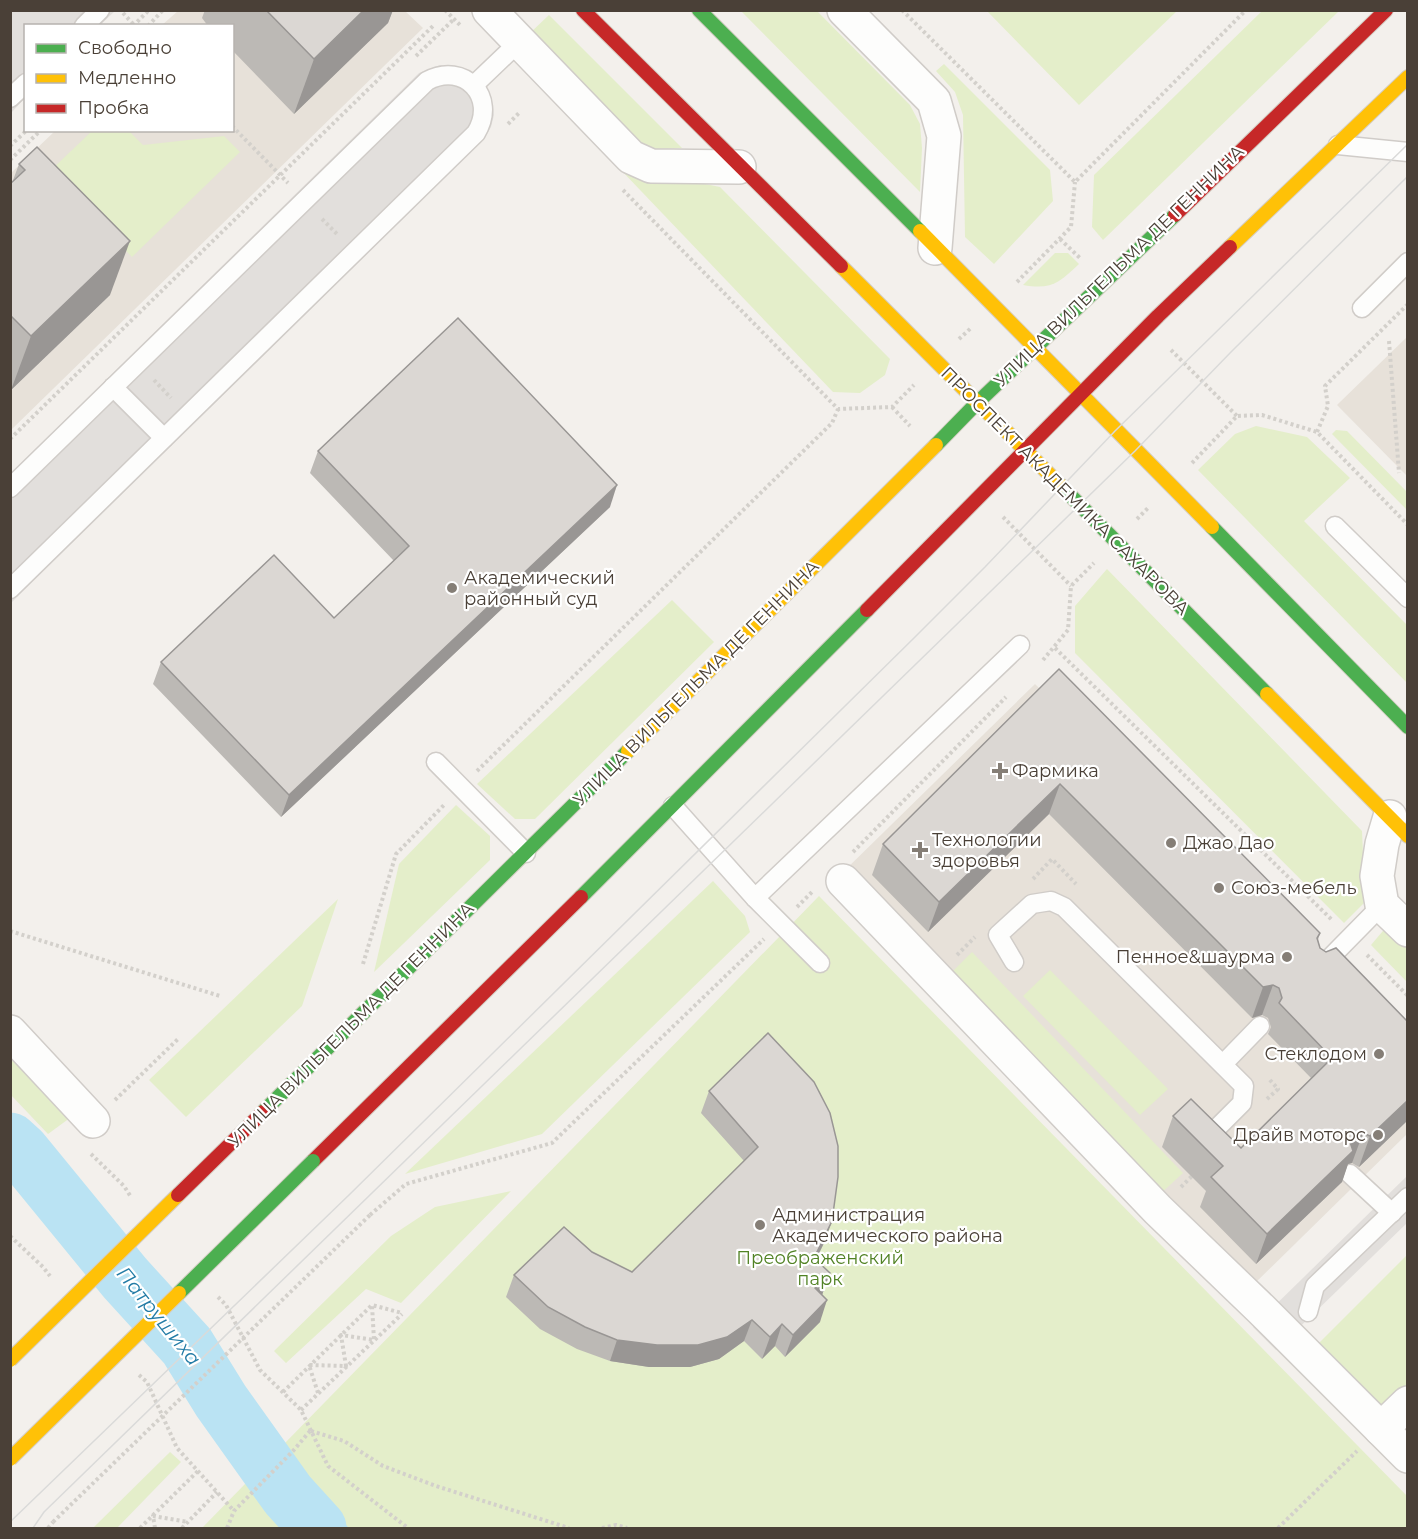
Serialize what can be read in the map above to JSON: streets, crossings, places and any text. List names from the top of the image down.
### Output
{
  "streets": {
    "street": ["УЛИЦА ВИЛЬГЕЛЬМА ДЕ ГЕННИНА", "ПРОСПЕКТ АКАДЕМИКА САХАРОВА"]
  },
  "crossings": [
    ["УЛИЦА ВИЛЬГЕЛЬМА ДЕ ГЕННИНА", "ПРОСПЕКТ АКАДЕМИКА САХАРОВА"]
  ],
  "water": ["Патрушиха"],
  "parks": ["Преображенский парк"],
  "places": {
    "other": [
      "Академический районный суд",
      "Джао Дао",
      "Союз-мебель",
      "Пенное&шаурма",
      "Стеклодом",
      "Драйв моторс",
      "Администрация Академического района"
    ],
    "health": ["Фармика", "Технологии здоровья"]
  },
  "legend": ["Свободно", "Медленно", "Пробка"]
}
